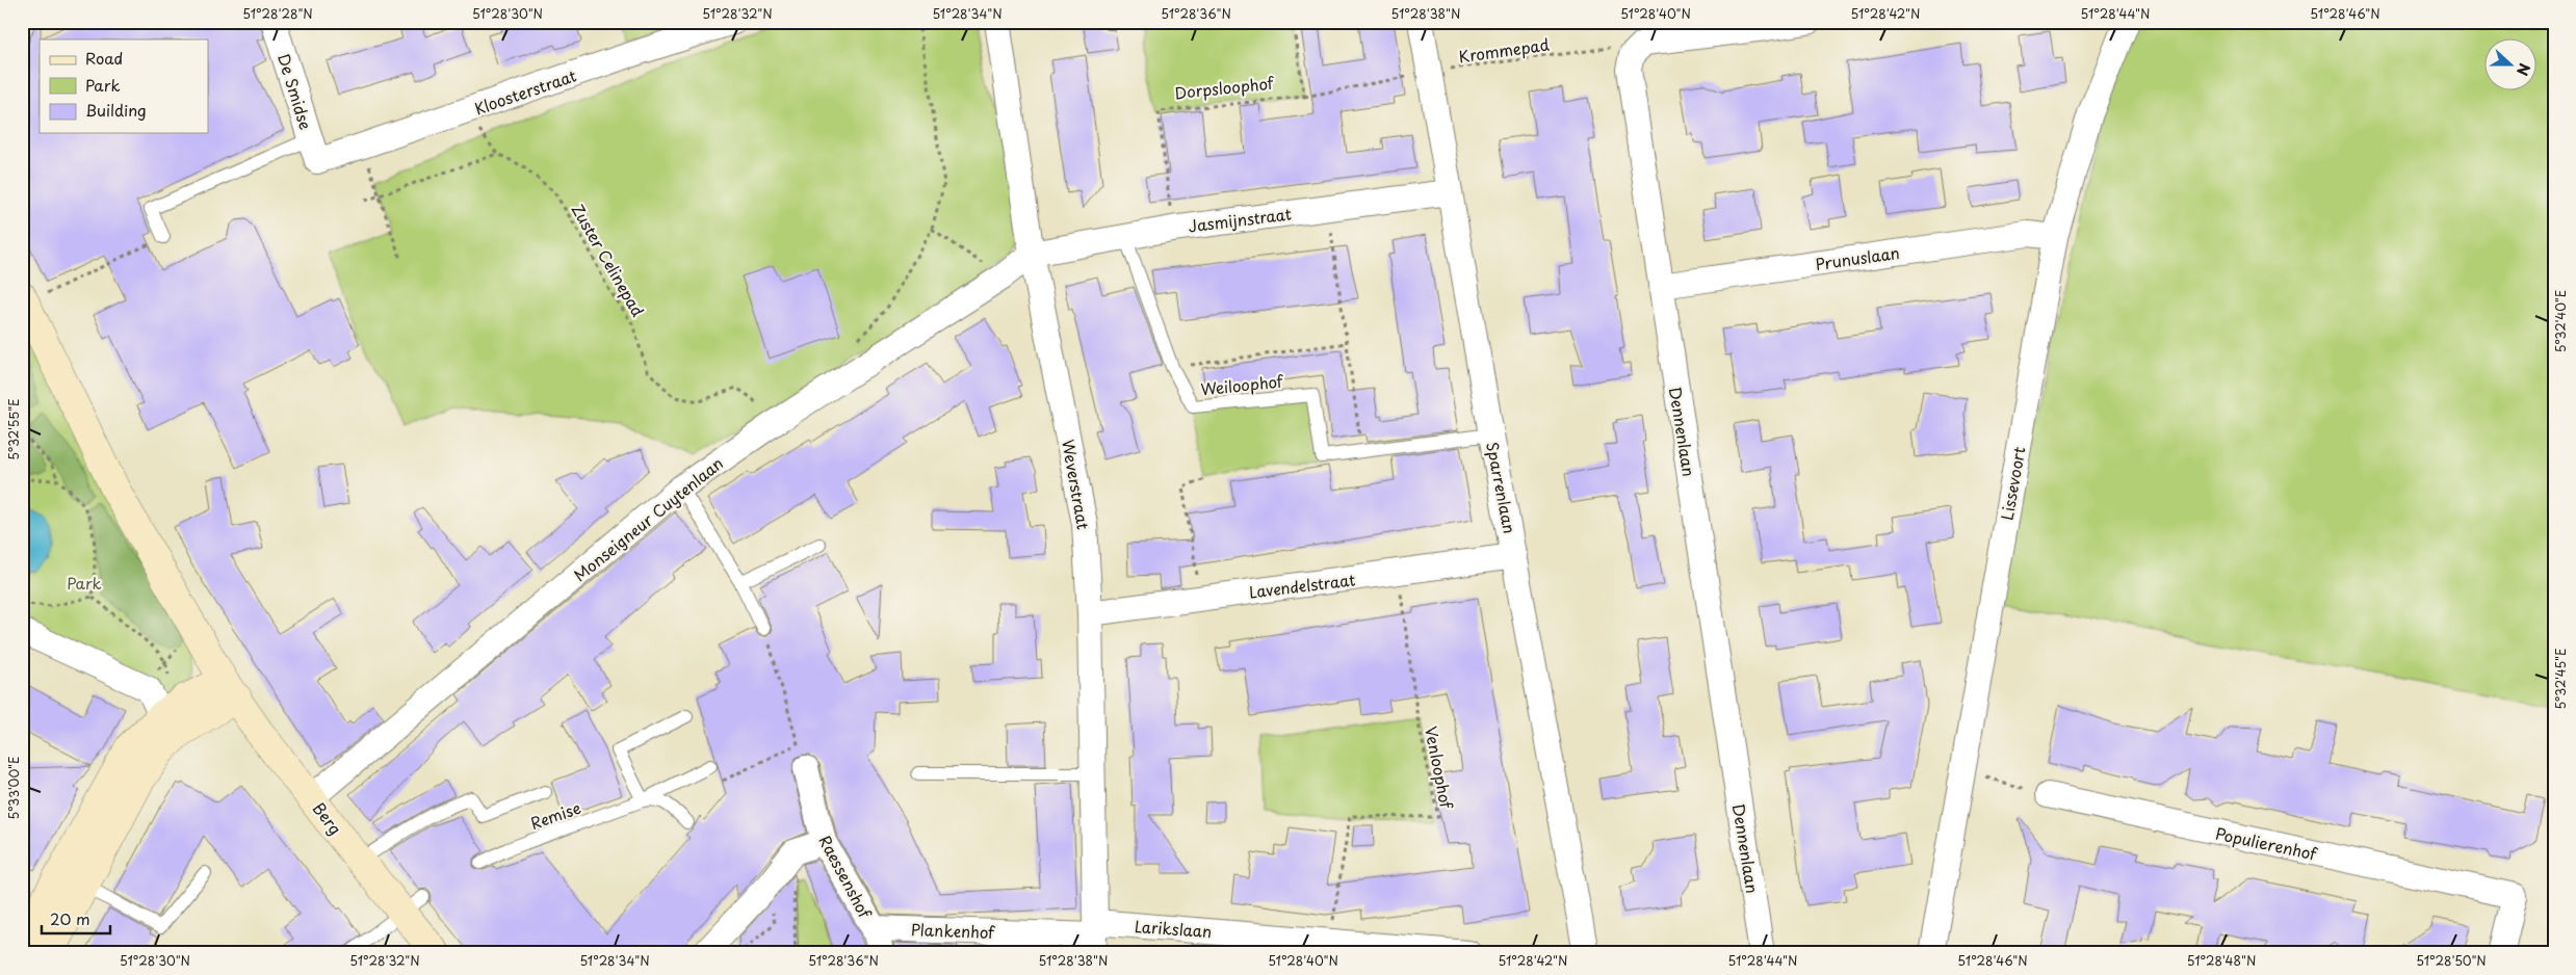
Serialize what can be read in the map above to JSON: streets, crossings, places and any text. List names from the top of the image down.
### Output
{
  "streets": {
    "street": [
      "De Smidse",
      "Kloosterstraat",
      "Jasmijnstraat",
      "Prunuslaan",
      "Dennenlaan",
      "Lissevoort",
      "Weverstraat",
      "Sparrenlaan",
      "Monseigneur Cuytenlaan",
      "Lavendelstraat",
      "Berg",
      "Populierenhof",
      "Raessenshof",
      "Larikslaan",
      "Plankenhof"
    ],
    "lane": ["Weiloophof", "Remise"],
    "path": [
      "Krommepad",
      "Dorpsloophof",
      "Zuster Celinepad",
      "Venloophof"
    ]
  },
  "crossings": [
    ["Krommepad", "Dorpsloophof"],
    ["Krommepad", "Dennenlaan"],
    ["Krommepad", "Sparrenlaan"],
    ["Dorpsloophof", "Jasmijnstraat"],
    ["De Smidse", "Kloosterstraat"],
    ["Kloosterstraat", "Zuster Celinepad"],
    ["Jasmijnstraat", "Weiloophof"],
    ["Jasmijnstraat", "Weverstraat"],
    ["Jasmijnstraat", "Sparrenlaan"],
    ["Jasmijnstraat", "Monseigneur Cuytenlaan"],
    ["Prunuslaan", "Dennenlaan"],
    ["Prunuslaan", "Lissevoort"],
    ["Zuster Celinepad", "Monseigneur Cuytenlaan"],
    ["Weiloophof", "Sparrenlaan"],
    ["Weverstraat", "Monseigneur Cuytenlaan"],
    ["Weverstraat", "Lavendelstraat"],
    ["Weverstraat", "Larikslaan"],
    ["Weverstraat", "Plankenhof"],
    ["Sparrenlaan", "Lavendelstraat"],
    ["Monseigneur Cuytenlaan", "Berg"],
    ["Lavendelstraat", "Venloophof"],
    ["Venloophof", "Larikslaan"],
    ["Raessenshof", "Plankenhof"],
    ["Larikslaan", "Plankenhof"]
  ],
  "parks": ["Park"],
  "legend": ["Road", "Park", "Building"],
  "scale_bar": "20 m",
  "north": "right",
  "coordinates": [
    "51°28'28\"N",
    "51°28'30\"N",
    "51°28'32\"N",
    "51°28'34\"N",
    "51°28'36\"N",
    "51°28'38\"N",
    "51°28'40\"N",
    "51°28'42\"N",
    "51°28'44\"N",
    "51°28'46\"N",
    "5°32'40\"E",
    "5°32'55\"E",
    "5°32'45\"E",
    "5°33'00\"E",
    "51°28'48\"N",
    "51°28'50\"N"
  ]
}
